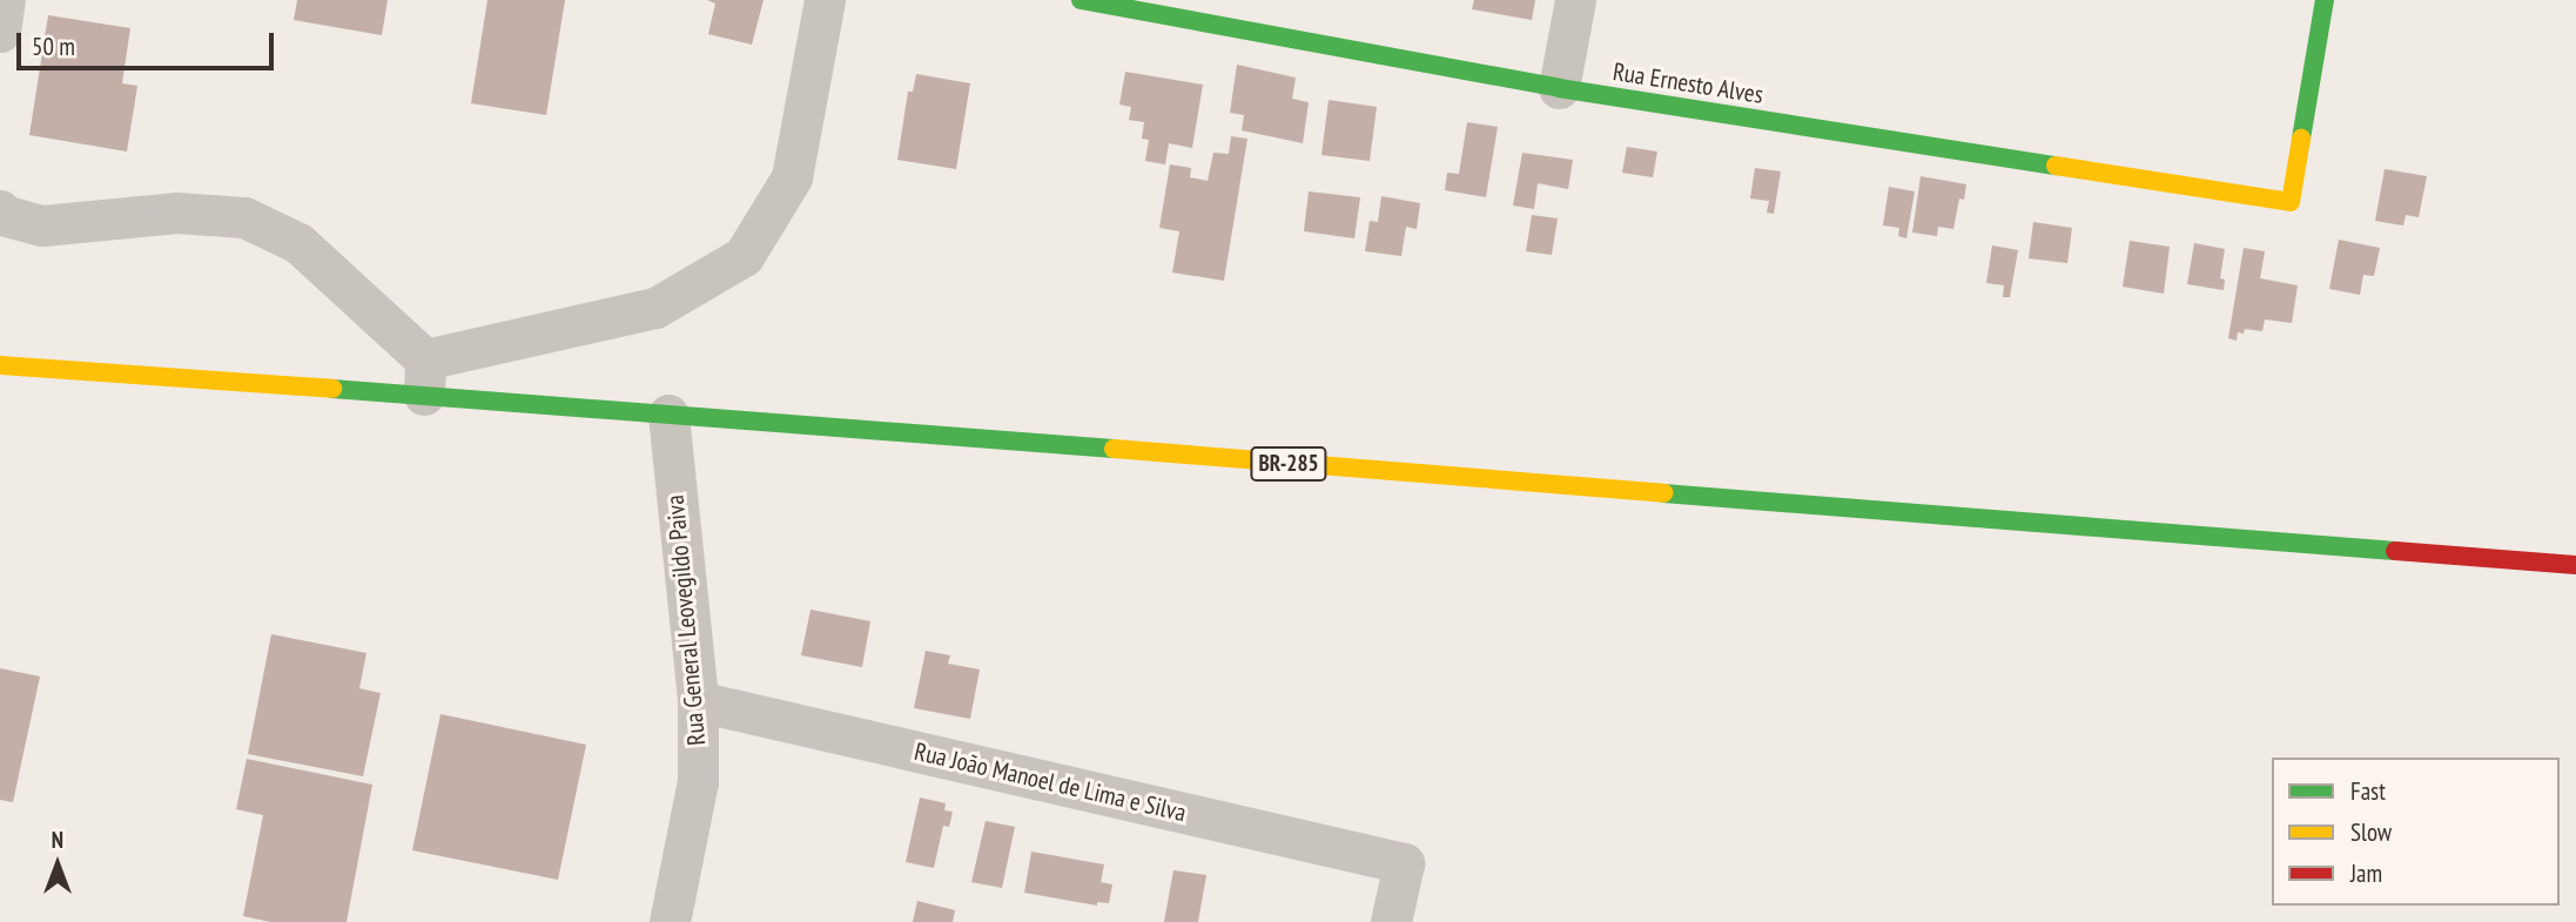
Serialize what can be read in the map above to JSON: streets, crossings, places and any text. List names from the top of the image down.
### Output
{
  "streets": {
    "main road": ["Rua Ernesto Alves", "BR-285"],
    "street": ["Rua General Leovegildo Paiva", "Rua João Manoel de Lima e Silva"]
  },
  "crossings": [
    ["BR-285", "Rua General Leovegildo Paiva"],
    ["Rua General Leovegildo Paiva", "Rua João Manoel de Lima e Silva"]
  ],
  "legend": ["Fast", "Slow", "Jam"],
  "scale_bar": "50 m",
  "north": "top"
}
